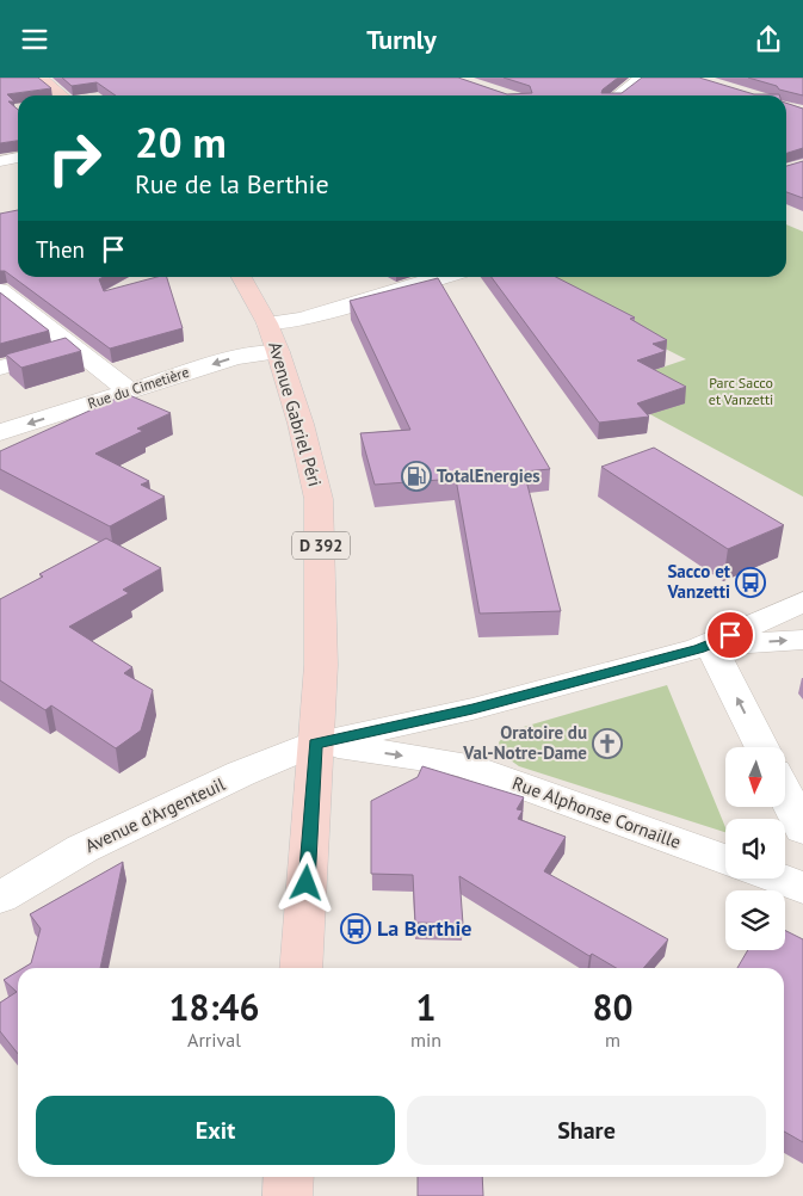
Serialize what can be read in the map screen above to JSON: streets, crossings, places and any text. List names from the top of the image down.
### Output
{
  "streets": {
    "main road": ["Avenue Gabriel Péri", "D 392"],
    "street": ["Rue du Cimetière", "Rue Alphonse Cornaille", "Avenue d'Argenteuil"]
  },
  "crossings": [
    ["Rue du Cimetière", "Avenue Gabriel Péri"],
    ["Avenue Gabriel Péri", "D 392"],
    ["Avenue Gabriel Péri", "Rue Alphonse Cornaille"],
    ["Avenue Gabriel Péri", "Avenue d'Argenteuil"],
    ["D 392", "Rue Alphonse Cornaille"],
    ["D 392", "Avenue d'Argenteuil"],
    ["Rue Alphonse Cornaille", "Avenue d'Argenteuil"]
  ],
  "one_way": ["Rue Alphonse Cornaille"],
  "parks": ["Parc Sacco et Vanzetti"],
  "places": {
    "fuel station": ["TotalEnergies"],
    "bus stop": ["Sacco et Vanzetti", "La Berthie"],
    "church": ["Oratoire du Val-Notre-Dame"]
  },
  "north": "bottom",
  "page": {
    "header": "Turnly",
    "turn": ["20 m", "Rue de la Berthie"],
    "then": "Then",
    "eta": [
      "18:46",
      "Arrival",
      "1",
      "min",
      "80",
      "m"
    ],
    "buttons": ["Exit", "Share"]
  }
}
